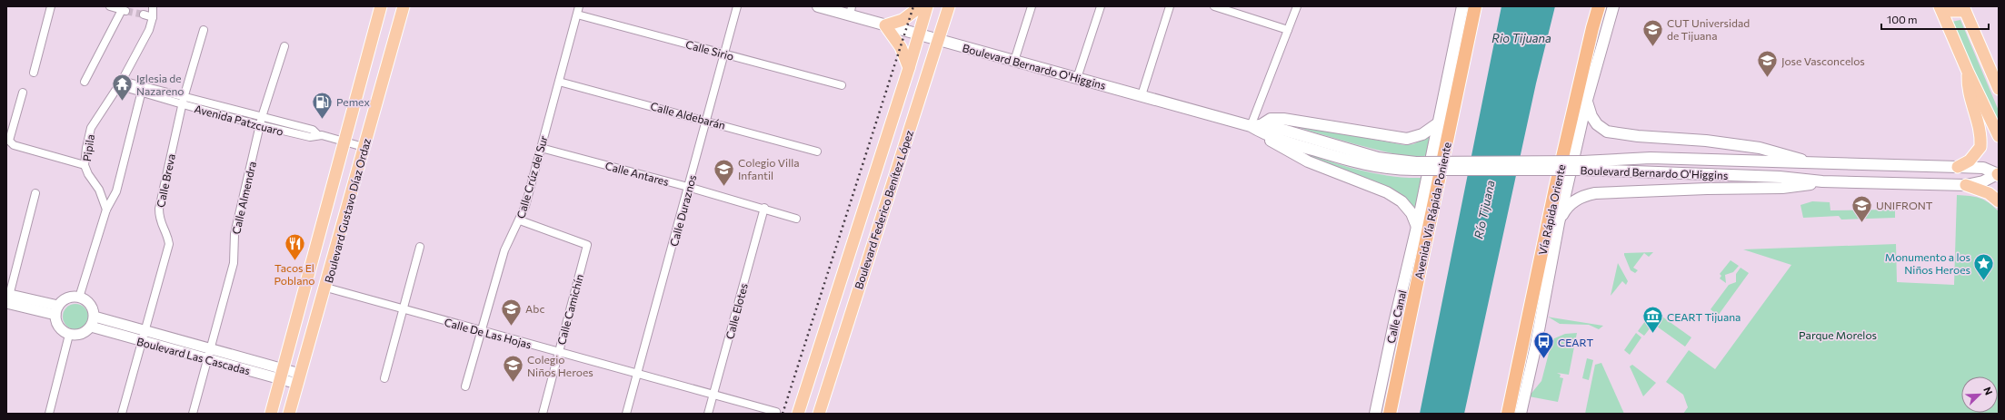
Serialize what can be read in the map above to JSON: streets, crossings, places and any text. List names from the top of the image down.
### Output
{
  "streets": {
    "highway": ["Vía Rápida Oriente", "Avenida Vía Rápida Poniente"],
    "main road": [
      "Boulevard Bernardo O'Higgins",
      "Boulevard Federico Benítez López",
      "Boulevard Gustavo Díaz Ordaz",
      "Calle Canal"
    ],
    "street": [
      "Calle Sirio",
      "Calle Aldebarán",
      "Avenida Patzcuaro",
      "Pipila",
      "Calle Antares",
      "Calle Crúz del Sur",
      "Calle Breva",
      "Calle Almendra",
      "Calle Duraznos",
      "Calle Camichín",
      "Calle Elotes",
      "Calle De Las Hojas",
      "Boulevard Las Cascadas"
    ]
  },
  "crossings": [
    ["Calle Sirio", "Calle Crúz del Sur"],
    ["Calle Sirio", "Calle Duraznos"],
    ["Boulevard Bernardo O'Higgins", "Boulevard Federico Benítez López"],
    ["Calle Aldebarán", "Calle Crúz del Sur"],
    ["Calle Aldebarán", "Calle Duraznos"],
    ["Avenida Patzcuaro", "Pipila"],
    ["Avenida Patzcuaro", "Calle Breva"],
    ["Avenida Patzcuaro", "Calle Almendra"],
    ["Avenida Patzcuaro", "Boulevard Gustavo Díaz Ordaz"],
    ["Calle Antares", "Calle Crúz del Sur"],
    ["Calle Antares", "Calle Duraznos"],
    ["Calle Antares", "Calle Elotes"],
    ["Calle Crúz del Sur", "Calle Camichín"],
    ["Calle Crúz del Sur", "Calle De Las Hojas"],
    ["Calle Breva", "Boulevard Las Cascadas"],
    ["Calle Almendra", "Boulevard Las Cascadas"],
    ["Boulevard Gustavo Díaz Ordaz", "Calle De Las Hojas"],
    ["Boulevard Gustavo Díaz Ordaz", "Boulevard Las Cascadas"],
    ["Calle Duraznos", "Calle De Las Hojas"],
    ["Calle Camichín", "Calle De Las Hojas"],
    ["Calle Elotes", "Calle De Las Hojas"]
  ],
  "water": ["Rio Tijuana", "Río Tijuana"],
  "parks": ["Parque Morelos"],
  "places": {
    "school or university": [
      "CUT Universidad de Tijuana",
      "Jose Vasconcelos",
      "Colegio Villa Infantil",
      "UNIFRONT",
      "Abc",
      "Colegio Niños Heroes"
    ],
    "temple": ["Iglesia de Nazareno"],
    "fuel station": ["Pemex"],
    "restaurant": ["Tacos El Poblano"],
    "place": ["Monumento a los Niños Heroes"],
    "museum": ["CEART Tijuana"],
    "bus stop": ["CEART"]
  },
  "scale_bar": "100 m",
  "north": "top right"
}
